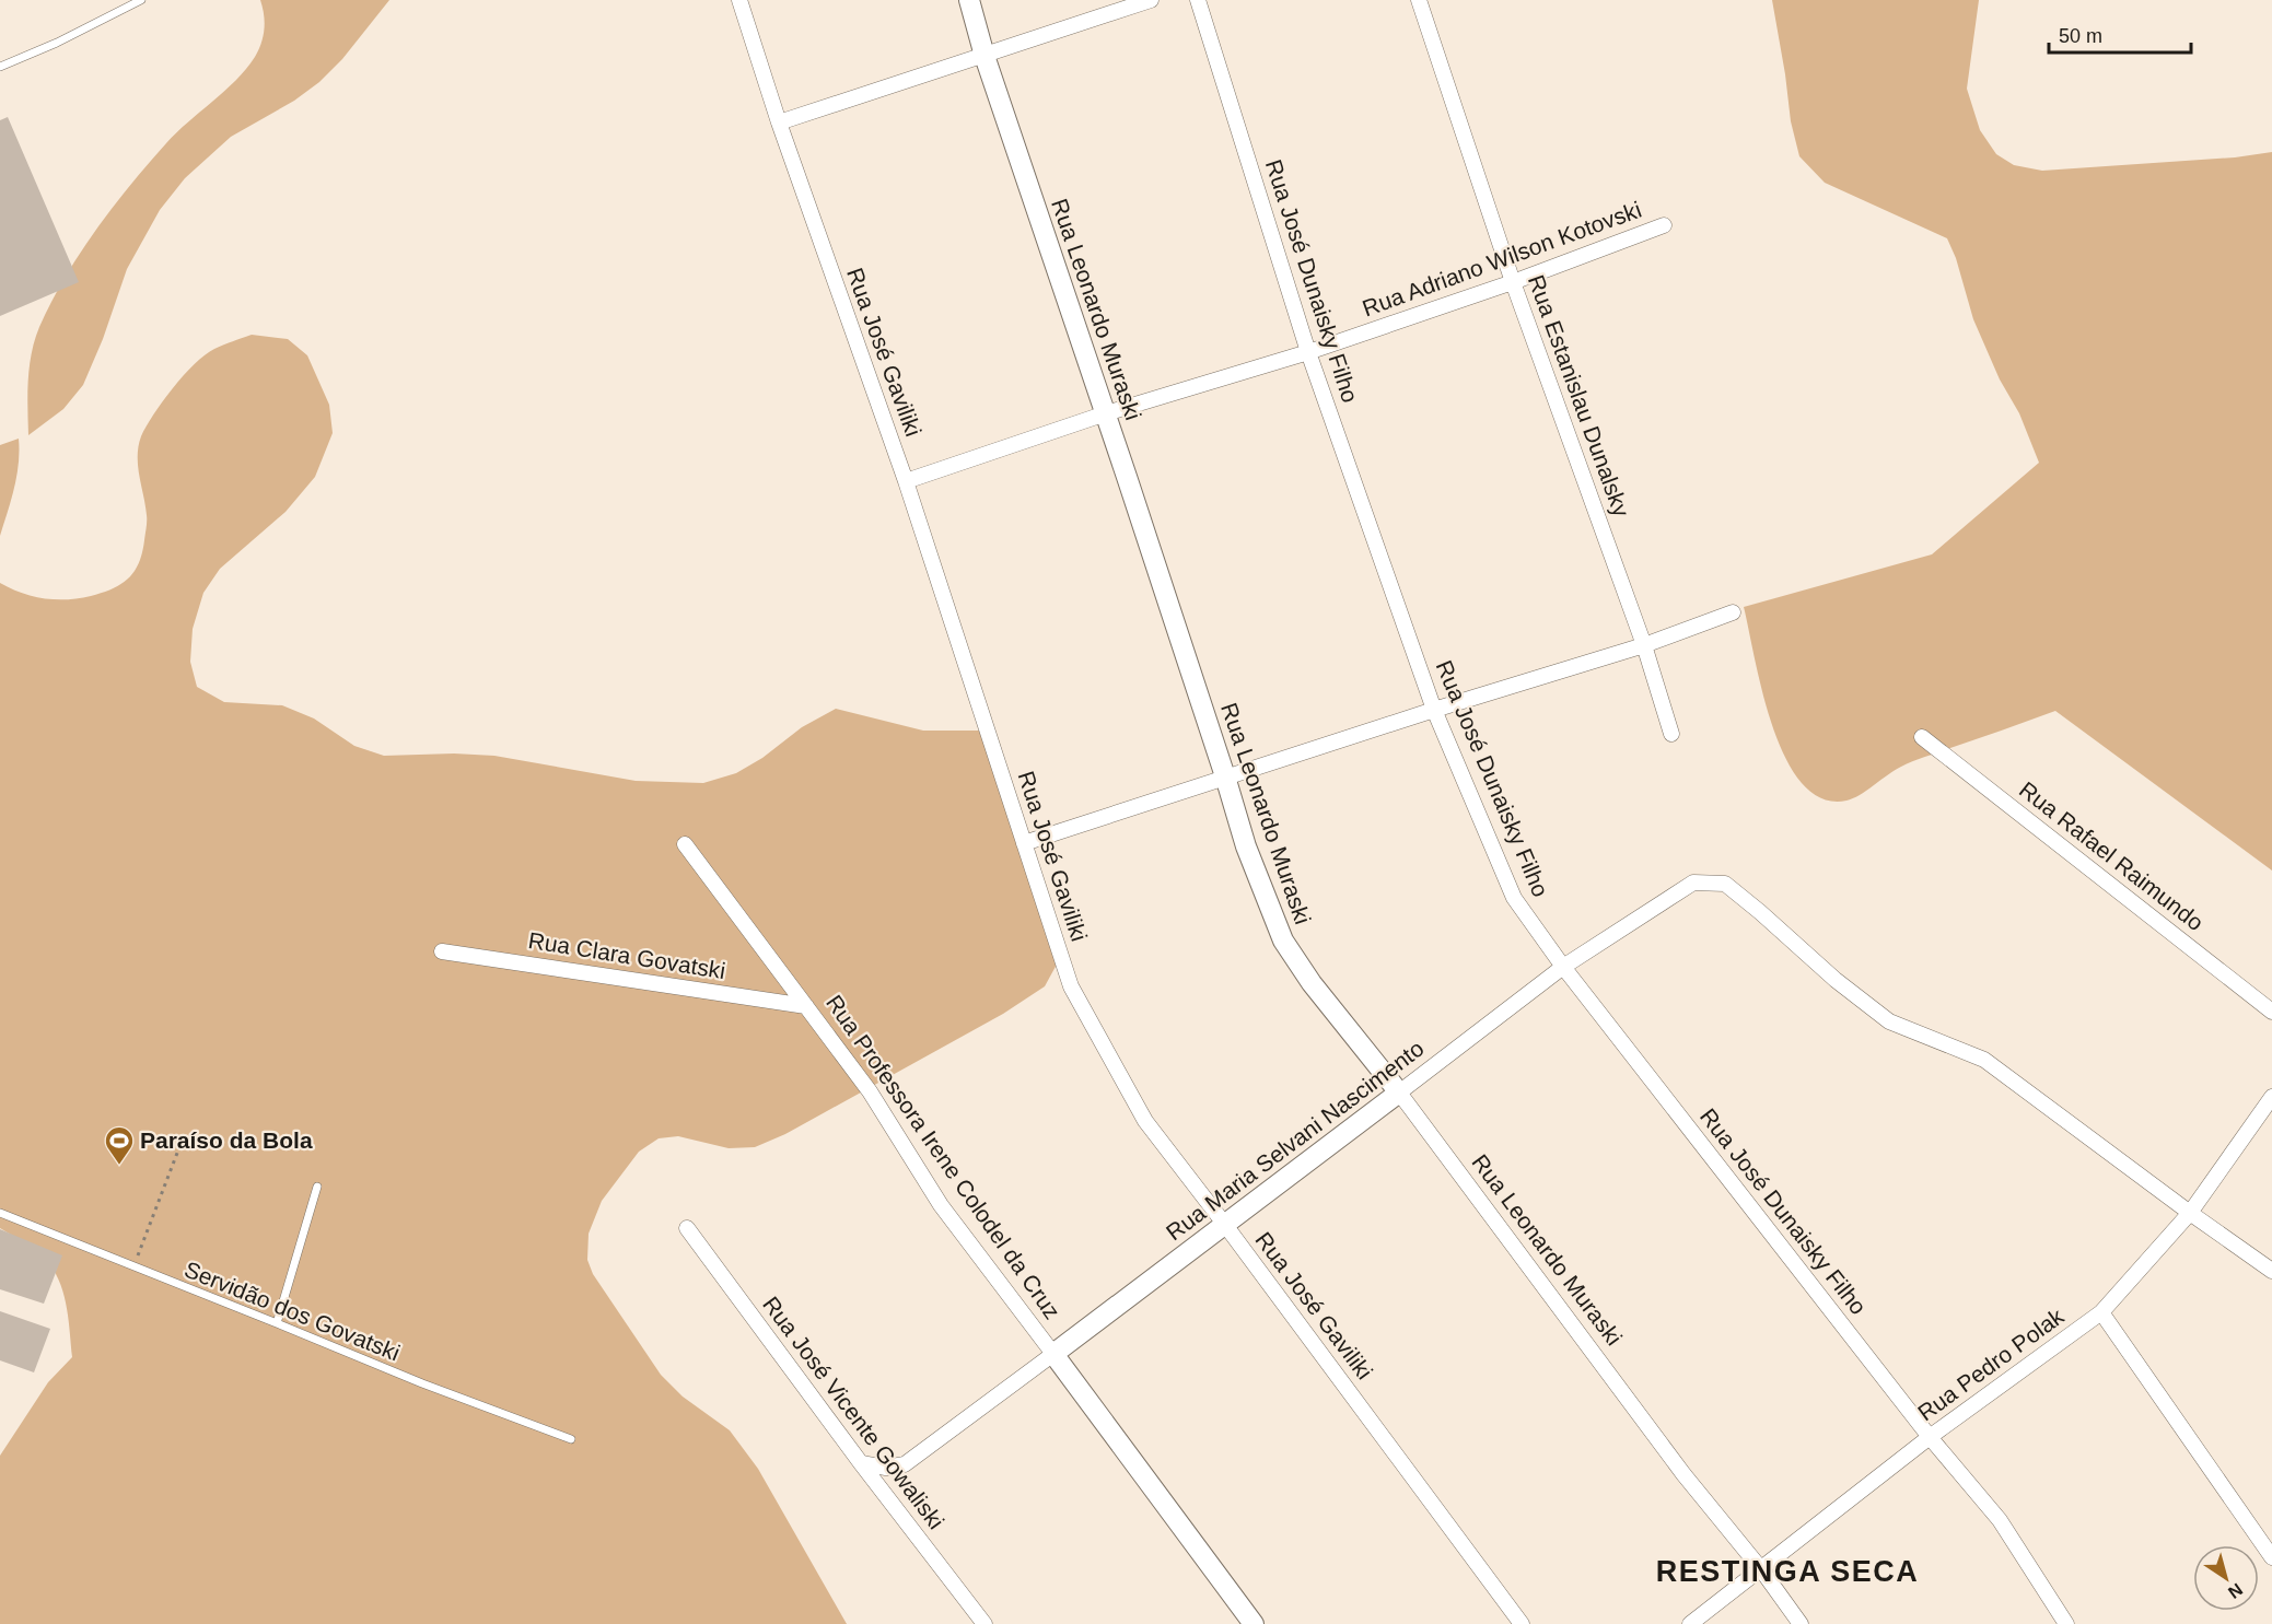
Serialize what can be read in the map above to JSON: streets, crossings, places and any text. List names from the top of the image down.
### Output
{
  "streets": {
    "street": [
      "Rua Adriano Wilson Kotovski",
      "Rua José Dunaisky Filho",
      "Rua Leonardo Muraski",
      "Rua José Gaviliki",
      "Rua Estanislau Dunalsky",
      "Rua Rafael Raimundo",
      "Rua Clara Govatski",
      "Rua Maria Selvani Nascimento",
      "Rua Professora Irene Colodel da Cruz",
      "Rua Pedro Polak",
      "Rua José Vicente Gowaliski"
    ],
    "lane": ["Servidão dos Govatski"]
  },
  "crossings": [
    ["Rua Adriano Wilson Kotovski", "Rua José Dunaisky Filho"],
    ["Rua Adriano Wilson Kotovski", "Rua Leonardo Muraski"],
    ["Rua Adriano Wilson Kotovski", "Rua José Gaviliki"],
    ["Rua Adriano Wilson Kotovski", "Rua Estanislau Dunalsky"],
    ["Rua José Dunaisky Filho", "Rua Maria Selvani Nascimento"],
    ["Rua José Dunaisky Filho", "Rua Pedro Polak"],
    ["Rua Leonardo Muraski", "Rua Maria Selvani Nascimento"],
    ["Rua Leonardo Muraski", "Rua Pedro Polak"],
    ["Rua José Gaviliki", "Rua Maria Selvani Nascimento"],
    ["Rua Clara Govatski", "Rua Professora Irene Colodel da Cruz"],
    ["Rua Maria Selvani Nascimento", "Rua Professora Irene Colodel da Cruz"],
    ["Rua Maria Selvani Nascimento", "Rua Pedro Polak"],
    ["Rua Maria Selvani Nascimento", "Rua José Vicente Gowaliski"]
  ],
  "districts": ["RESTINGA SECA"],
  "places": {
    "sports": ["Paraíso da Bola"]
  },
  "scale_bar": "50 m",
  "north": "bottom right"
}
